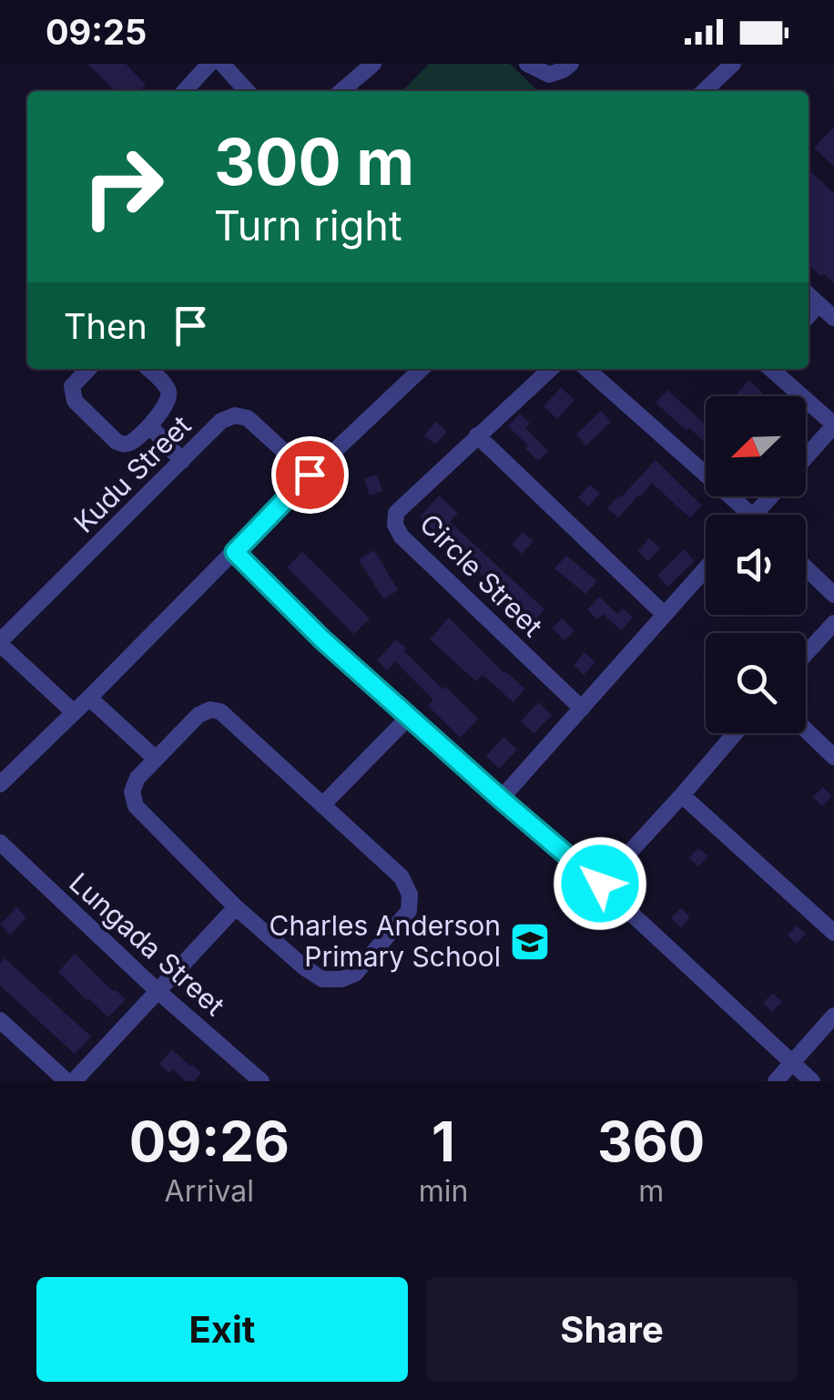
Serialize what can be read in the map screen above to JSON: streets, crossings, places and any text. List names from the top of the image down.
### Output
{
  "streets": {
    "street": ["Kudu Street", "Circle Street", "Lungada Street"]
  },
  "places": {
    "school or university": ["Charles Anderson Primary School"]
  },
  "north": "bottom left",
  "page": {
    "status": "09:25",
    "turn": ["300 m", "Turn right"],
    "then": "Then",
    "eta": [
      "09:26",
      "Arrival",
      "1",
      "min",
      "360",
      "m"
    ],
    "buttons": ["Exit", "Share"]
  }
}
